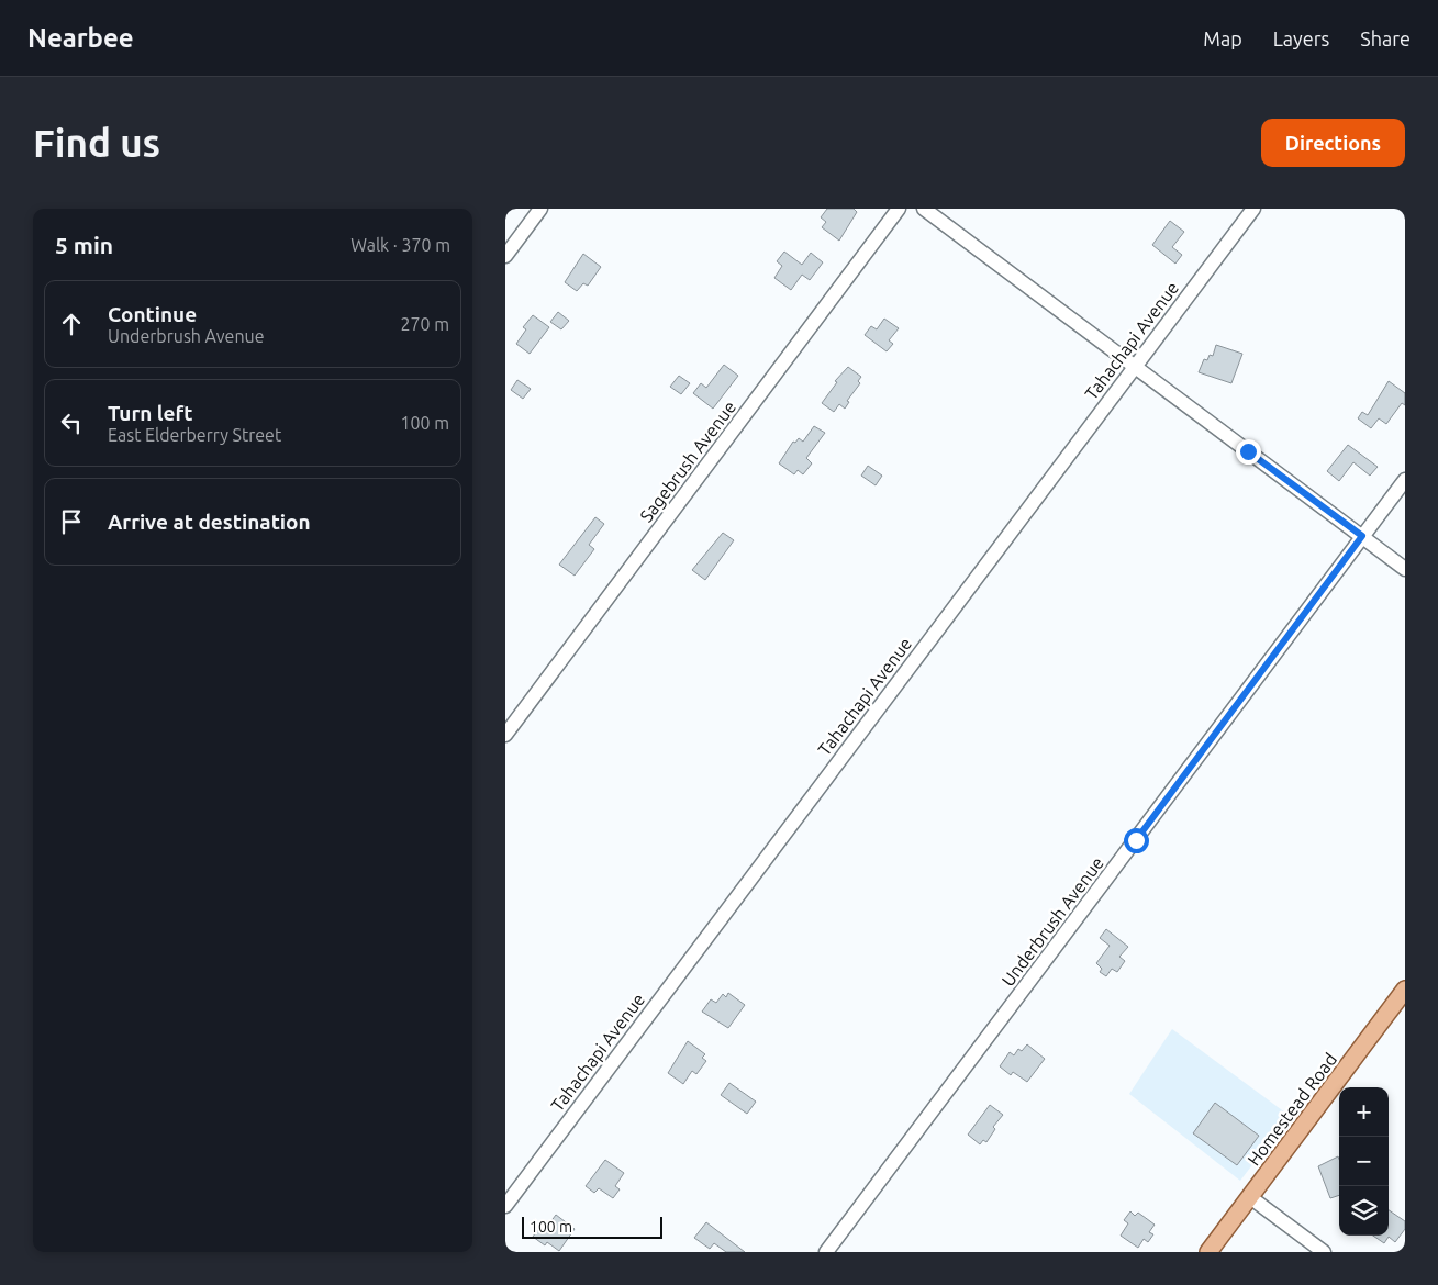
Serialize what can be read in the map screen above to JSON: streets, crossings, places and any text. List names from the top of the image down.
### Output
{
  "streets": {
    "main road": ["Homestead Road"],
    "street": ["Tahachapi Avenue", "Sagebrush Avenue", "Underbrush Avenue"]
  },
  "scale_bar": "100 m",
  "page": {
    "header": "Nearbee",
    "nav": ["Map", "Layers", "Share"],
    "buttons": "Directions",
    "title": "Find us",
    "heading": ["5 min", "Walk · 370 m"],
    "list": [
      ["Continue", "Underbrush Avenue", "270 m"],
      ["Turn left", "East Elderberry Street", "100 m"],
      "Arrive at destination"
    ],
    "map_buttons": ["+", "−"],
    "scale": "100 m"
  }
}
